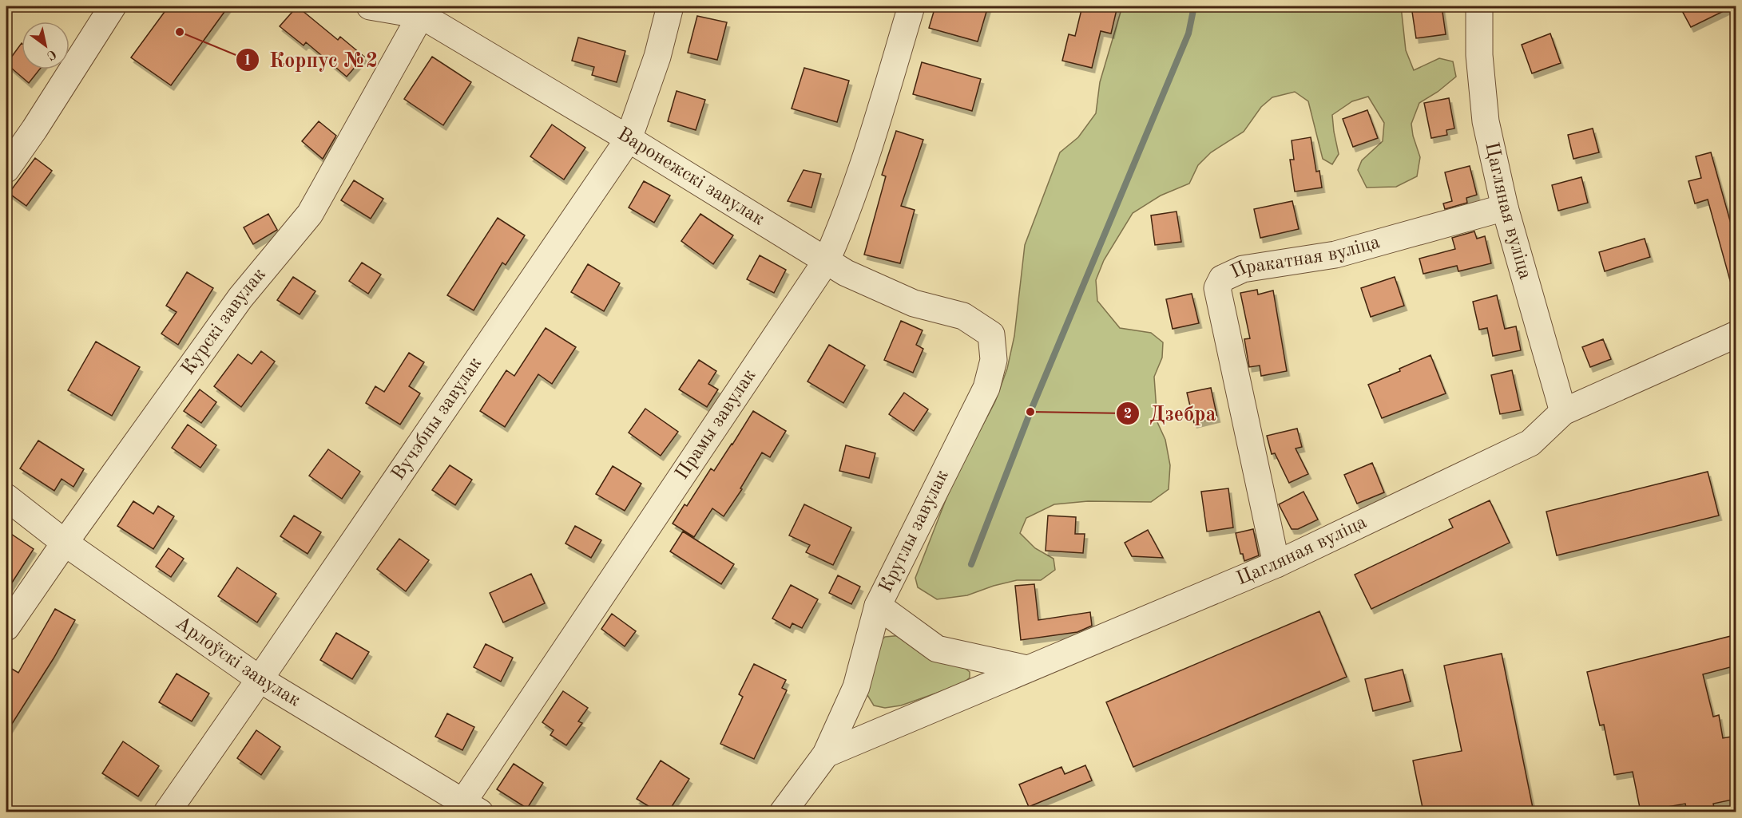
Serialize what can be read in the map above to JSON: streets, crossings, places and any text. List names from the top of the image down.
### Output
{
  "streets": {
    "street": [
      "Варонежскі завулак",
      "Цагляная вуліца",
      "Пракатная вуліца",
      "Курскі завулак",
      "Вучэбны завулак",
      "Прамы завулак",
      "Круглы завулак",
      "Арлоўскі завулак"
    ]
  },
  "crossings": [
    ["Варонежскі завулак", "Курскі завулак"],
    ["Варонежскі завулак", "Вучэбны завулак"],
    ["Варонежскі завулак", "Прамы завулак"],
    ["Варонежскі завулак", "Круглы завулак"],
    ["Цагляная вуліца", "Пракатная вуліца"],
    ["Цагляная вуліца", "Круглы завулак"],
    ["Курскі завулак", "Арлоўскі завулак"],
    ["Вучэбны завулак", "Арлоўскі завулак"],
    ["Прамы завулак", "Арлоўскі завулак"]
  ],
  "places": ["Корпус №2", "Дзебра"],
  "north": "bottom right"
}
